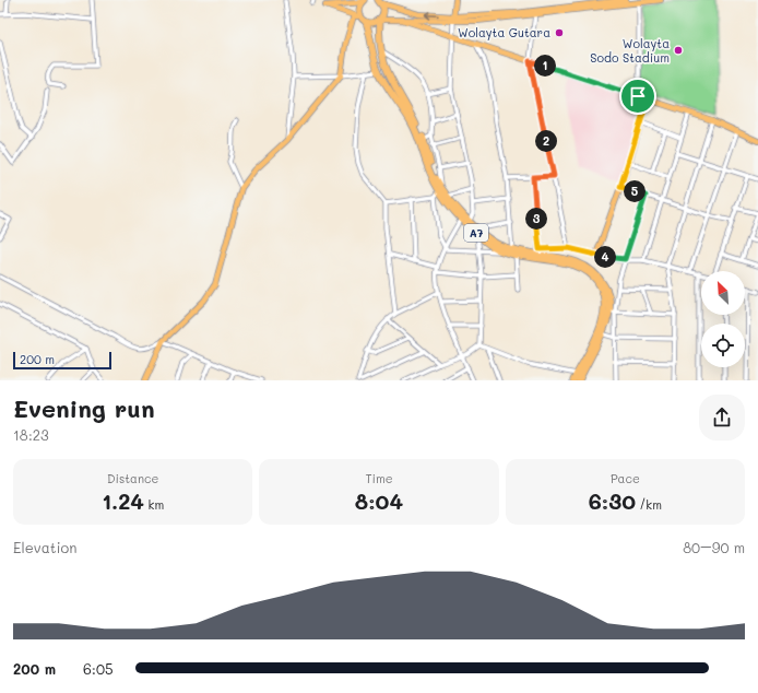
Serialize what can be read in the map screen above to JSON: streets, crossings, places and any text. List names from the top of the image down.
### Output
{
  "streets": {
    "highway": ["A7"]
  },
  "places": ["Wolayta Gutara", "Wolayta Sodo Stadium"],
  "scale_bar": "200 m",
  "north": "top left",
  "page": {
    "pins": [
      "1",
      "2",
      "5",
      "3",
      "4"
    ],
    "scale": "200 m",
    "heading": ["Evening run", "18:23"],
    "stats": [
      ["Distance", "1.24 km"],
      ["Time", "8:04"],
      ["Pace", "6:30 /km"]
    ],
    "chart": ["Elevation", "80–90 m"],
    "list": [
      {
        "name": "200 m",
        "note": "6:05"
      }
    ]
  }
}
